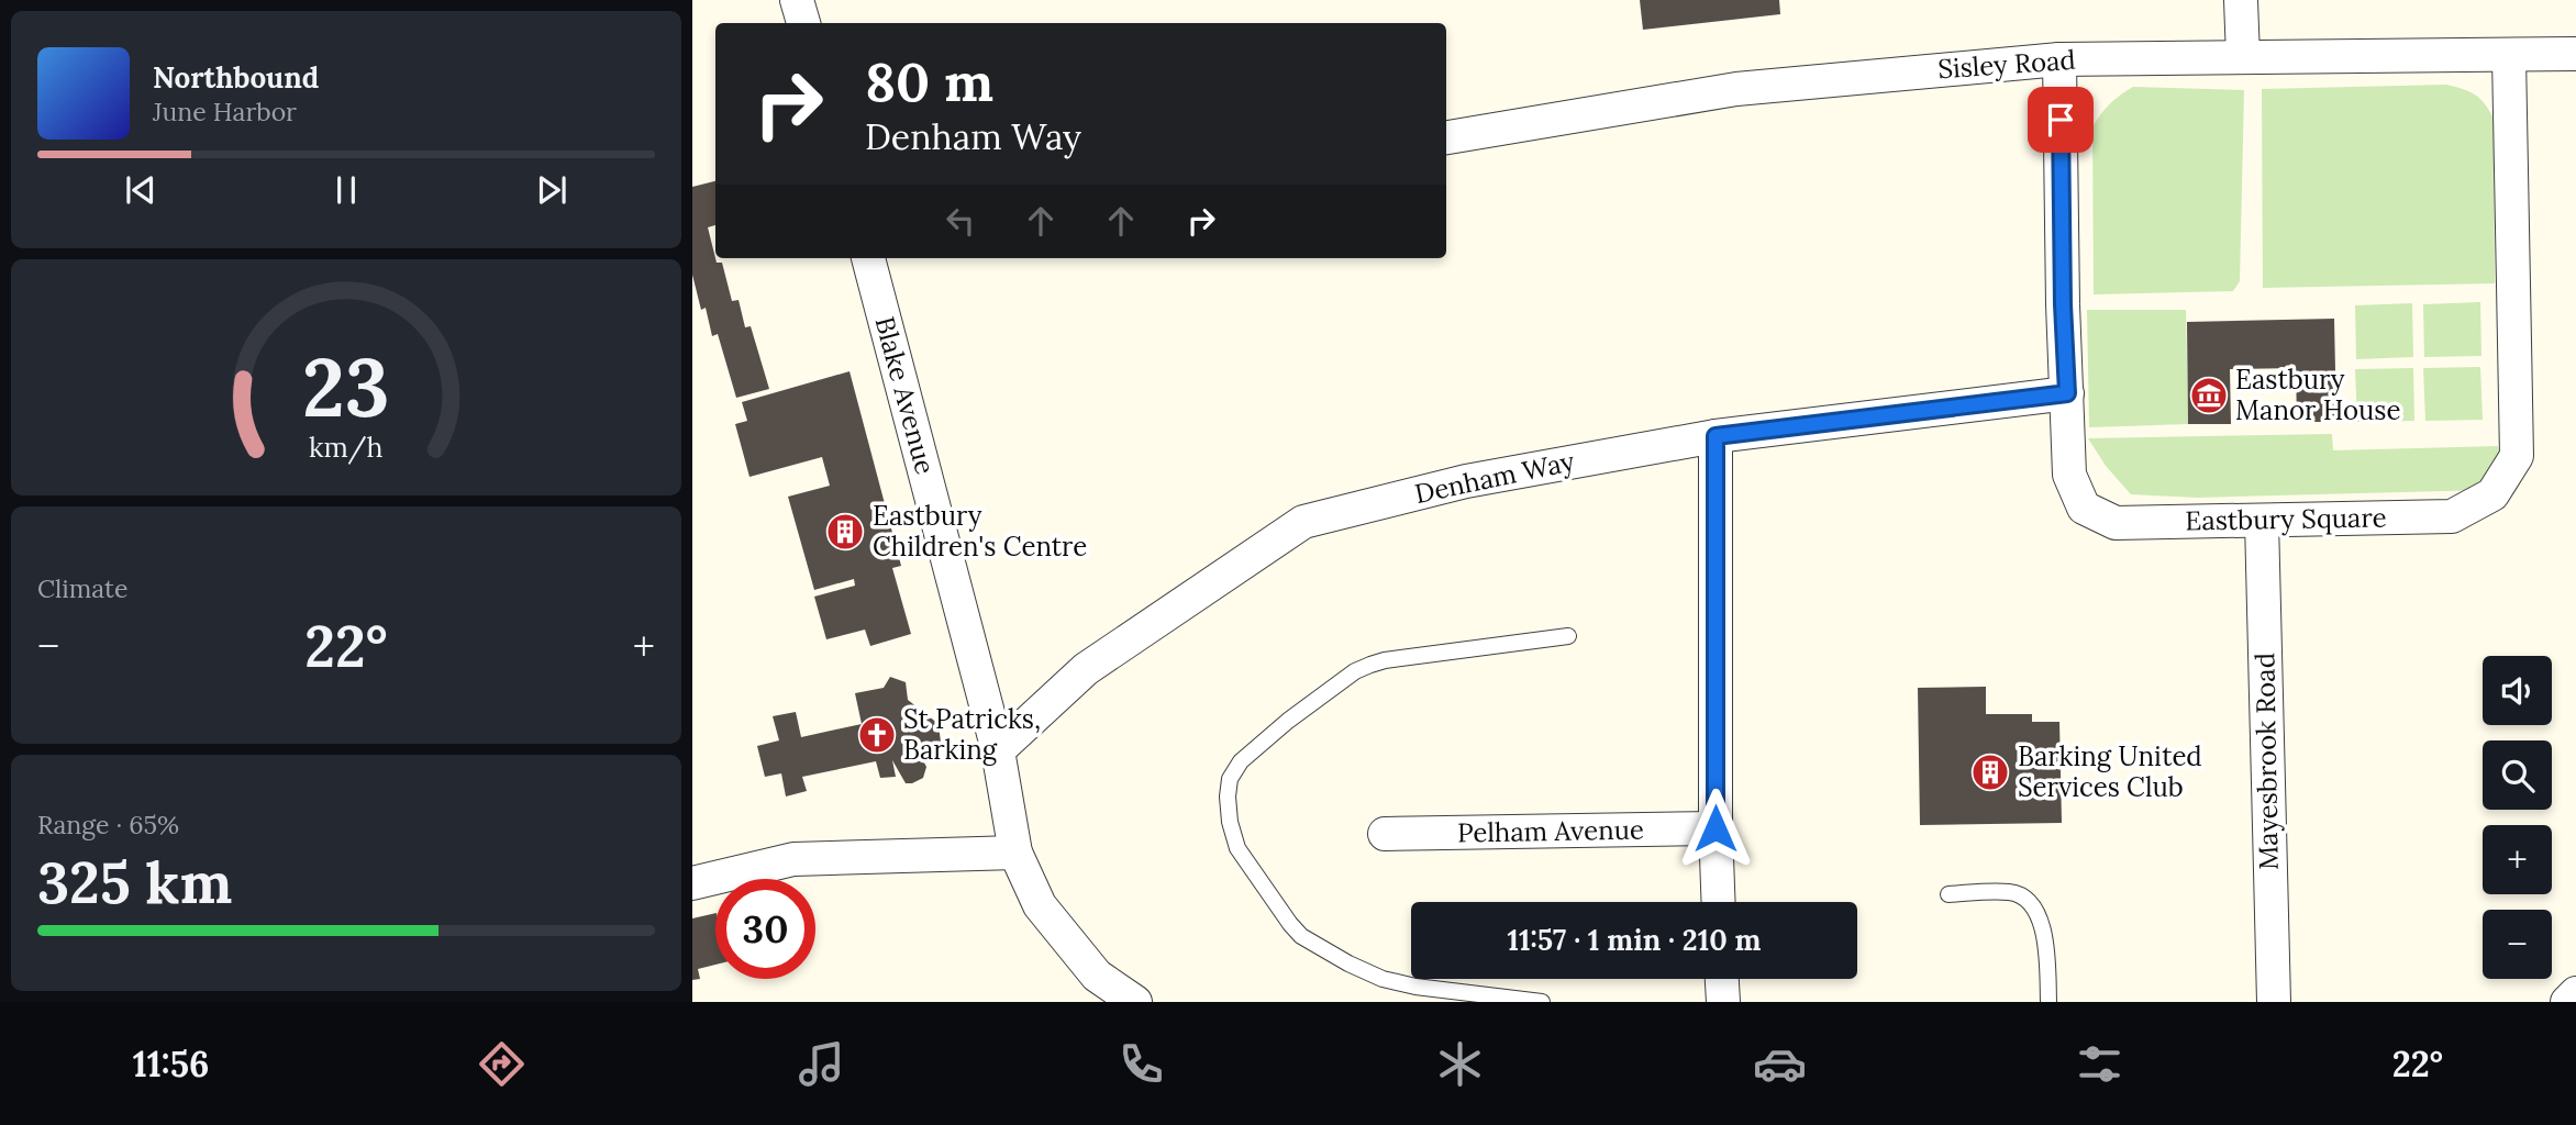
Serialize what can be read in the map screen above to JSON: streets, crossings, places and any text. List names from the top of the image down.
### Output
{
  "streets": {
    "street": [
      "Sisley Road",
      "Blake Avenue",
      "Denham Way",
      "Eastbury Square",
      "Mayesbrook Road",
      "Pelham Avenue"
    ]
  },
  "crossings": [
    ["Sisley Road", "Eastbury Square"],
    ["Blake Avenue", "Denham Way"],
    ["Denham Way", "Eastbury Square"],
    ["Eastbury Square", "Mayesbrook Road"]
  ],
  "places": {
    "museum": ["Eastbury Manor House"],
    "building": ["Eastbury Children's Centre", "Barking United Services Club"],
    "church": ["St Patricks, Barking"]
  },
  "page": {
    "turn": ["80 m", "Denham Way"],
    "song": ["Northbound", "June Harbor"],
    "tile": [
      "Climate",
      ["Range · 65%", "325 km"]
    ],
    "heat": ["−", "22°", "+"],
    "map_buttons": ["+", "−"],
    "limit": "30",
    "trip": "11:57 · 1 min · 210 m",
    "tabs": ["11:56", "22°"],
    "gauge": ["23", "km/h"]
  }
}
